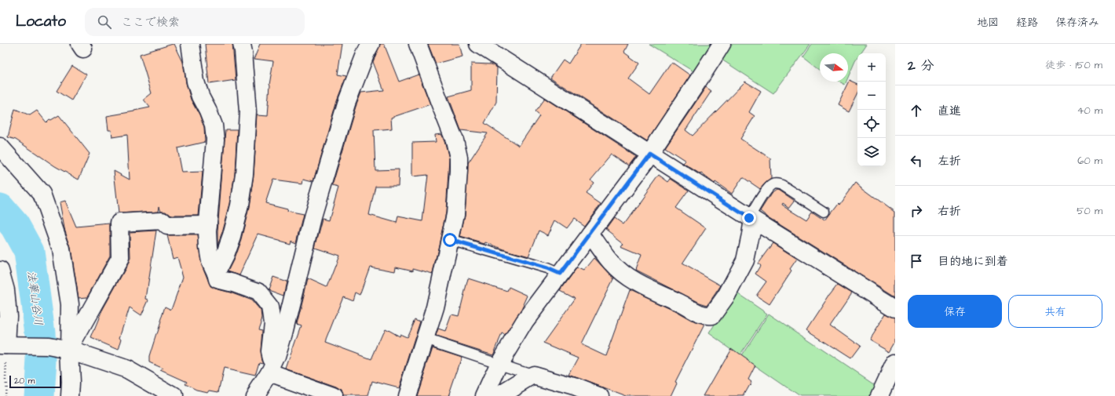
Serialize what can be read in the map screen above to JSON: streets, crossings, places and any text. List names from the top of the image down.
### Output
{
  "water": ["法華山谷川"],
  "scale_bar": "20 m",
  "north": "right",
  "page": {
    "header": "Locato",
    "search": "ここで検索",
    "nav": ["地図", "経路", "保存済み"],
    "heading": ["2 分", "徒歩 · 150 m"],
    "map_buttons": ["+", "−"],
    "list": [
      ["直進", "40 m"],
      ["左折", "60 m"],
      ["右折", "50 m"],
      "目的地に到着"
    ],
    "buttons": ["保存", "共有"],
    "scale": "20 m"
  }
}
